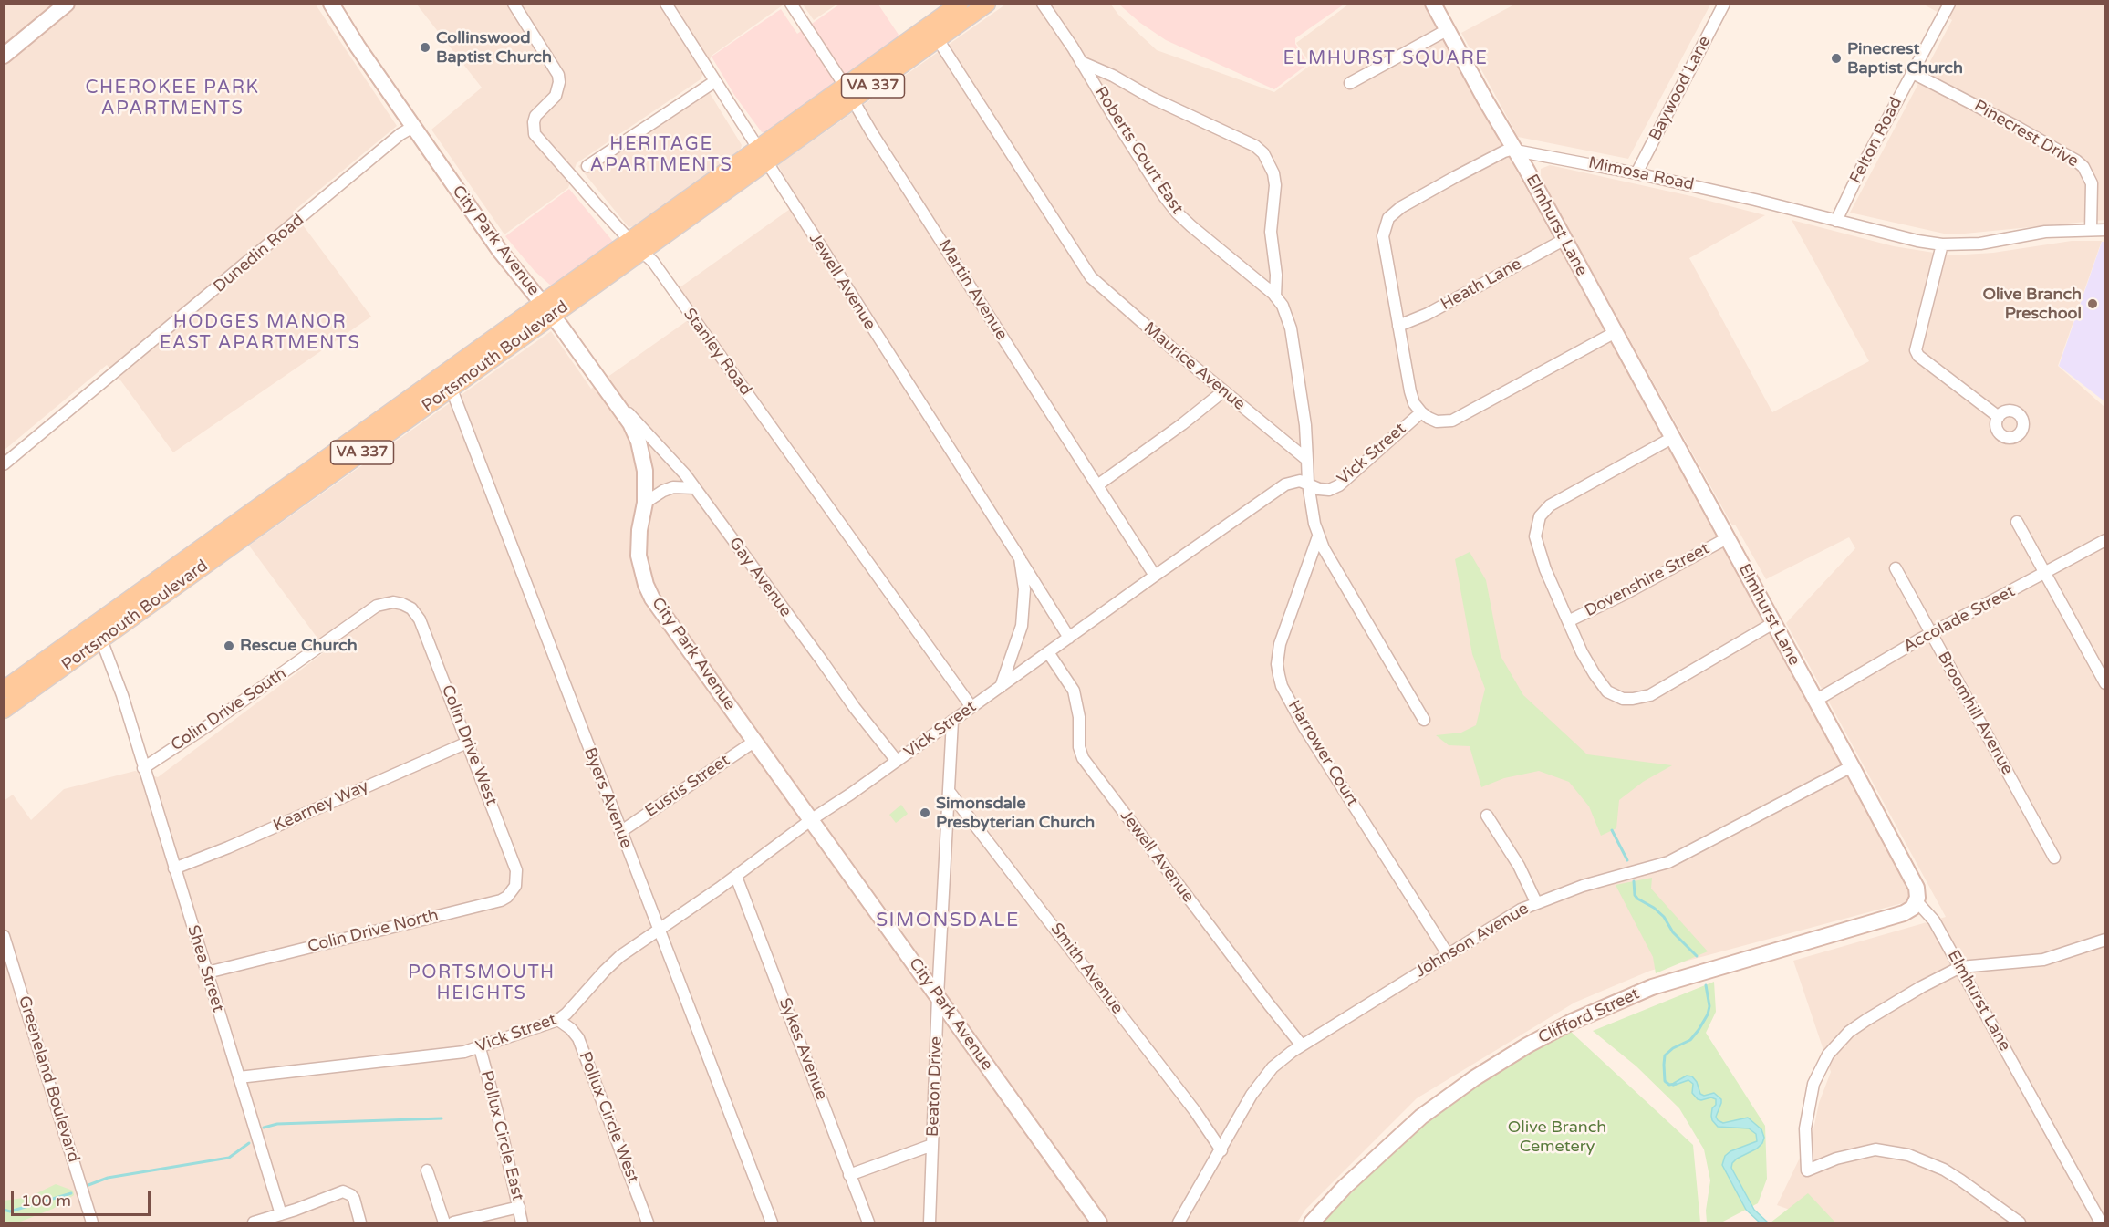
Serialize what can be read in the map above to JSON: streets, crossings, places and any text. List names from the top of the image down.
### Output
{
  "streets": {
    "main road": ["VA 337", "Portsmouth Boulevard"],
    "street": [
      "Baywood Lane",
      "Pinecrest Drive",
      "Felton Road",
      "Roberts Court East",
      "Mimosa Road",
      "Elmhurst Lane",
      "City Park Avenue",
      "Dunedin Road",
      "Jewell Avenue",
      "Heath Lane",
      "Martin Avenue",
      "Stanley Road",
      "Maurice Avenue",
      "Vick Street",
      "Gay Avenue",
      "Dovenshire Street",
      "Accolade Street",
      "Colin Drive South",
      "Broomhill Avenue",
      "Colin Drive West",
      "Harrower Court",
      "Eustis Street",
      "Byers Avenue",
      "Kearney Way",
      "Colin Drive North",
      "Johnson Avenue",
      "Shea Street",
      "Smith Avenue",
      "Clifford Street",
      "Sykes Avenue",
      "Greeneland Boulevard",
      "Beaton Drive",
      "Pollux Circle West",
      "Pollux Circle East"
    ]
  },
  "crossings": [
    ["Baywood Lane", "Mimosa Road"],
    ["Pinecrest Drive", "Felton Road"],
    ["Pinecrest Drive", "Mimosa Road"],
    ["Felton Road", "Mimosa Road"],
    ["Roberts Court East", "Maurice Avenue"],
    ["Mimosa Road", "Elmhurst Lane"],
    ["Mimosa Road", "Heath Lane"],
    ["Mimosa Road", "Vick Street"],
    ["Elmhurst Lane", "Heath Lane"],
    ["Elmhurst Lane", "Vick Street"],
    ["Elmhurst Lane", "Dovenshire Street"],
    ["Elmhurst Lane", "Accolade Street"],
    ["Elmhurst Lane", "Johnson Avenue"],
    ["Elmhurst Lane", "Clifford Street"],
    ["City Park Avenue", "Dunedin Road"],
    ["City Park Avenue", "Portsmouth Boulevard"],
    ["City Park Avenue", "Vick Street"],
    ["City Park Avenue", "Gay Avenue"],
    ["City Park Avenue", "Eustis Street"],
    ["City Park Avenue", "Beaton Drive"],
    ["Jewell Avenue", "Portsmouth Boulevard"],
    ["Jewell Avenue", "Vick Street"],
    ["Jewell Avenue", "Johnson Avenue"],
    ["Martin Avenue", "Portsmouth Boulevard"],
    ["Martin Avenue", "Vick Street"],
    ["Stanley Road", "Portsmouth Boulevard"],
    ["Stanley Road", "Vick Street"],
    ["Portsmouth Boulevard", "Maurice Avenue"],
    ["Portsmouth Boulevard", "Byers Avenue"],
    ["Portsmouth Boulevard", "Shea Street"],
    ["Vick Street", "Gay Avenue"],
    ["Vick Street", "Byers Avenue"],
    ["Vick Street", "Shea Street"],
    ["Vick Street", "Sykes Avenue"],
    ["Vick Street", "Beaton Drive"],
    ["Vick Street", "Pollux Circle West"],
    ["Vick Street", "Pollux Circle East"],
    ["Accolade Street", "Broomhill Avenue"],
    ["Colin Drive South", "Colin Drive West"],
    ["Colin Drive South", "Shea Street"],
    ["Colin Drive West", "Kearney Way"],
    ["Colin Drive West", "Colin Drive North"],
    ["Harrower Court", "Johnson Avenue"],
    ["Eustis Street", "Byers Avenue"],
    ["Kearney Way", "Shea Street"],
    ["Colin Drive North", "Shea Street"],
    ["Johnson Avenue", "Smith Avenue"],
    ["Smith Avenue", "Beaton Drive"]
  ],
  "districts": [
    "ELMHURST SQUARE",
    "CHEROKEE PARK APARTMENTS",
    "HERITAGE APARTMENTS",
    "HODGES MANOR EAST APARTMENTS",
    "SIMONSDALE",
    "PORTSMOUTH HEIGHTS"
  ],
  "parks": ["Olive Branch Cemetery"],
  "places": [
    "Collinswood Baptist Church",
    "Pinecrest Baptist Church",
    "Olive Branch Preschool",
    "Rescue Church",
    "Simonsdale Presbyterian Church"
  ],
  "scale_bar": "100 m"
}
